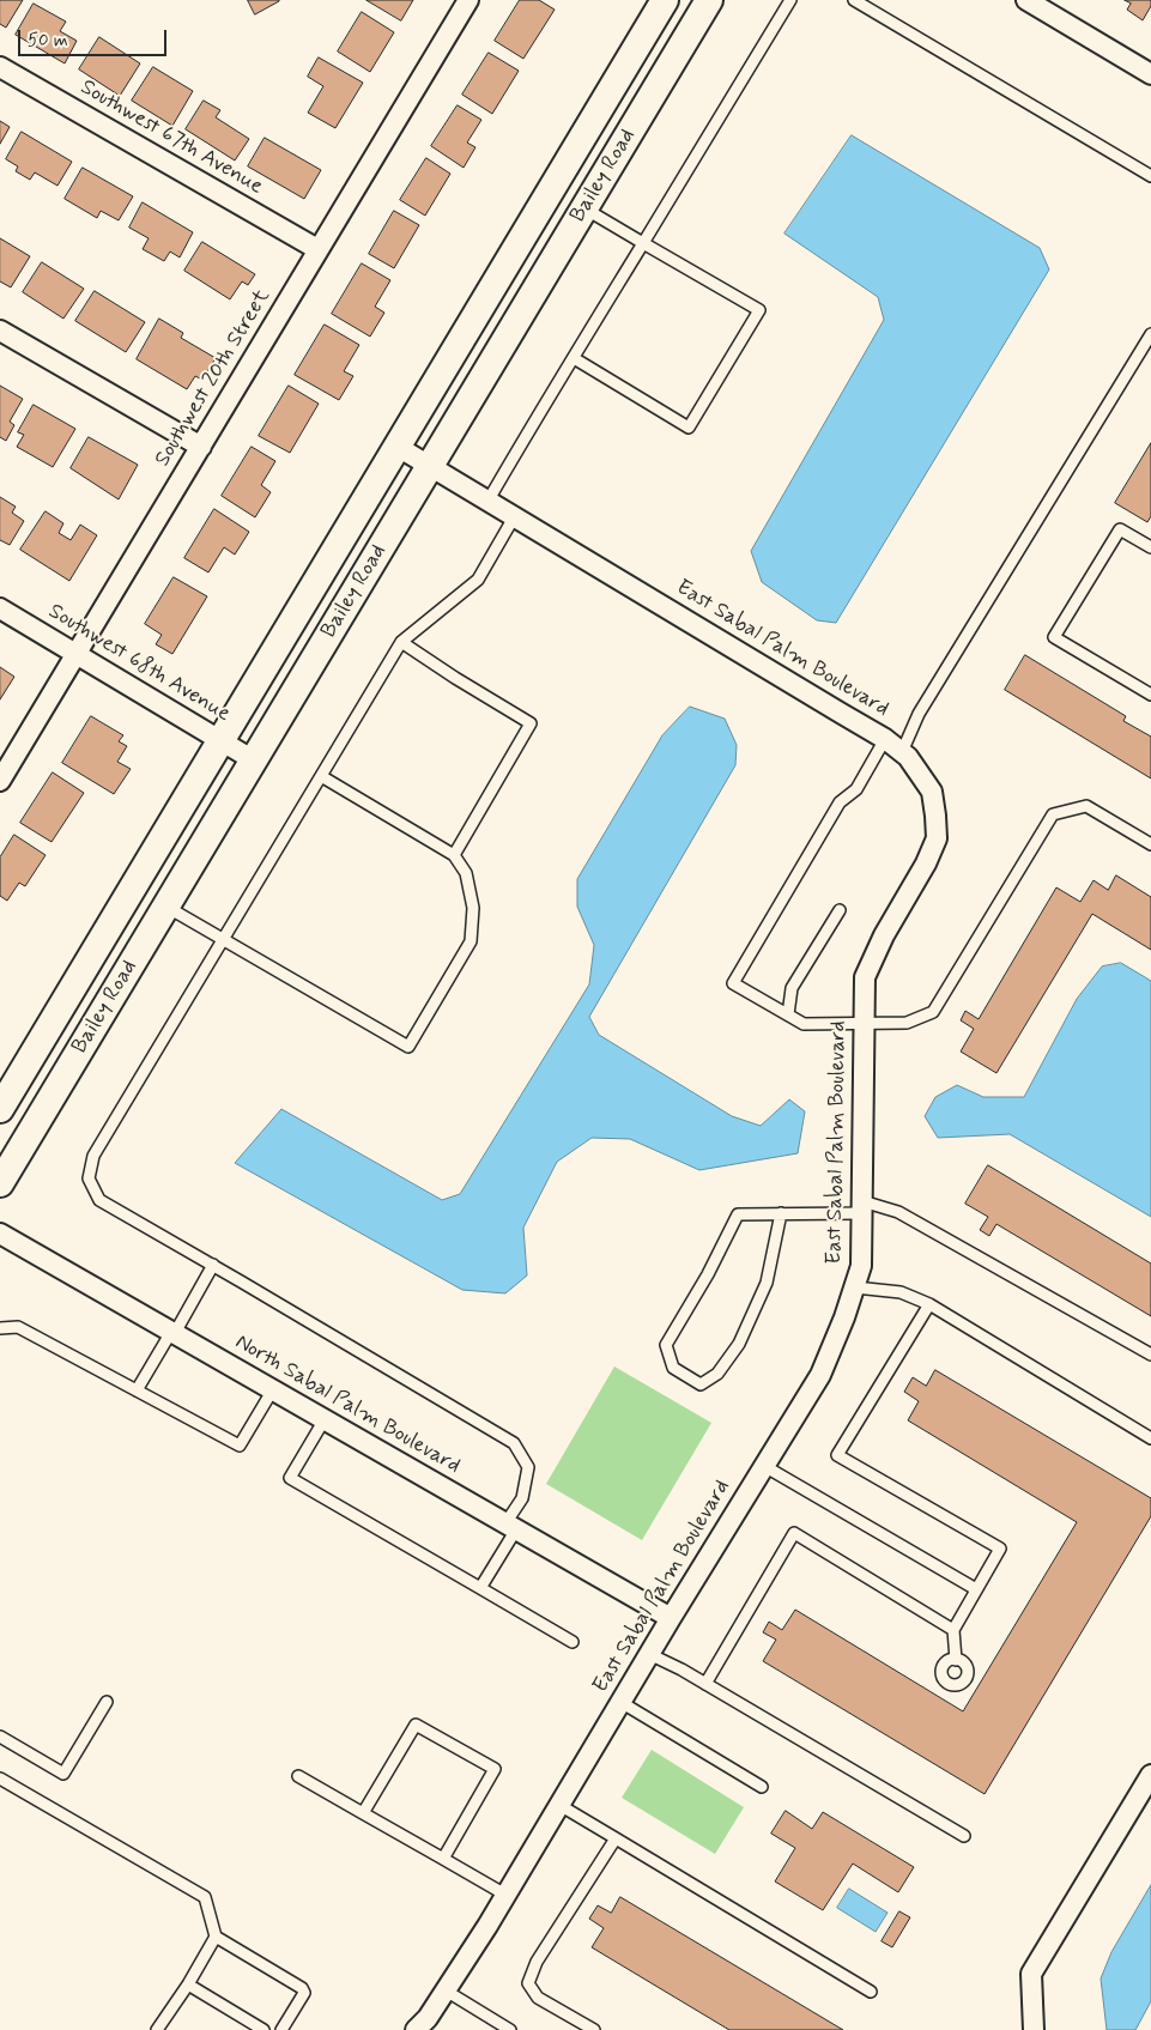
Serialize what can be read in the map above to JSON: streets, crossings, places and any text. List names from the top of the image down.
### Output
{
  "streets": {
    "street": [
      "Southwest 67th Avenue",
      "Bailey Road",
      "Southwest 20th Street",
      "East Sabal Palm Boulevard",
      "Southwest 68th Avenue",
      "North Sabal Palm Boulevard"
    ]
  },
  "crossings": [
    ["Southwest 67th Avenue", "Southwest 20th Street"],
    ["Bailey Road", "East Sabal Palm Boulevard"],
    ["Bailey Road", "Southwest 68th Avenue"],
    ["Southwest 20th Street", "Southwest 68th Avenue"],
    ["East Sabal Palm Boulevard", "North Sabal Palm Boulevard"]
  ],
  "scale_bar": "50 m"
}
